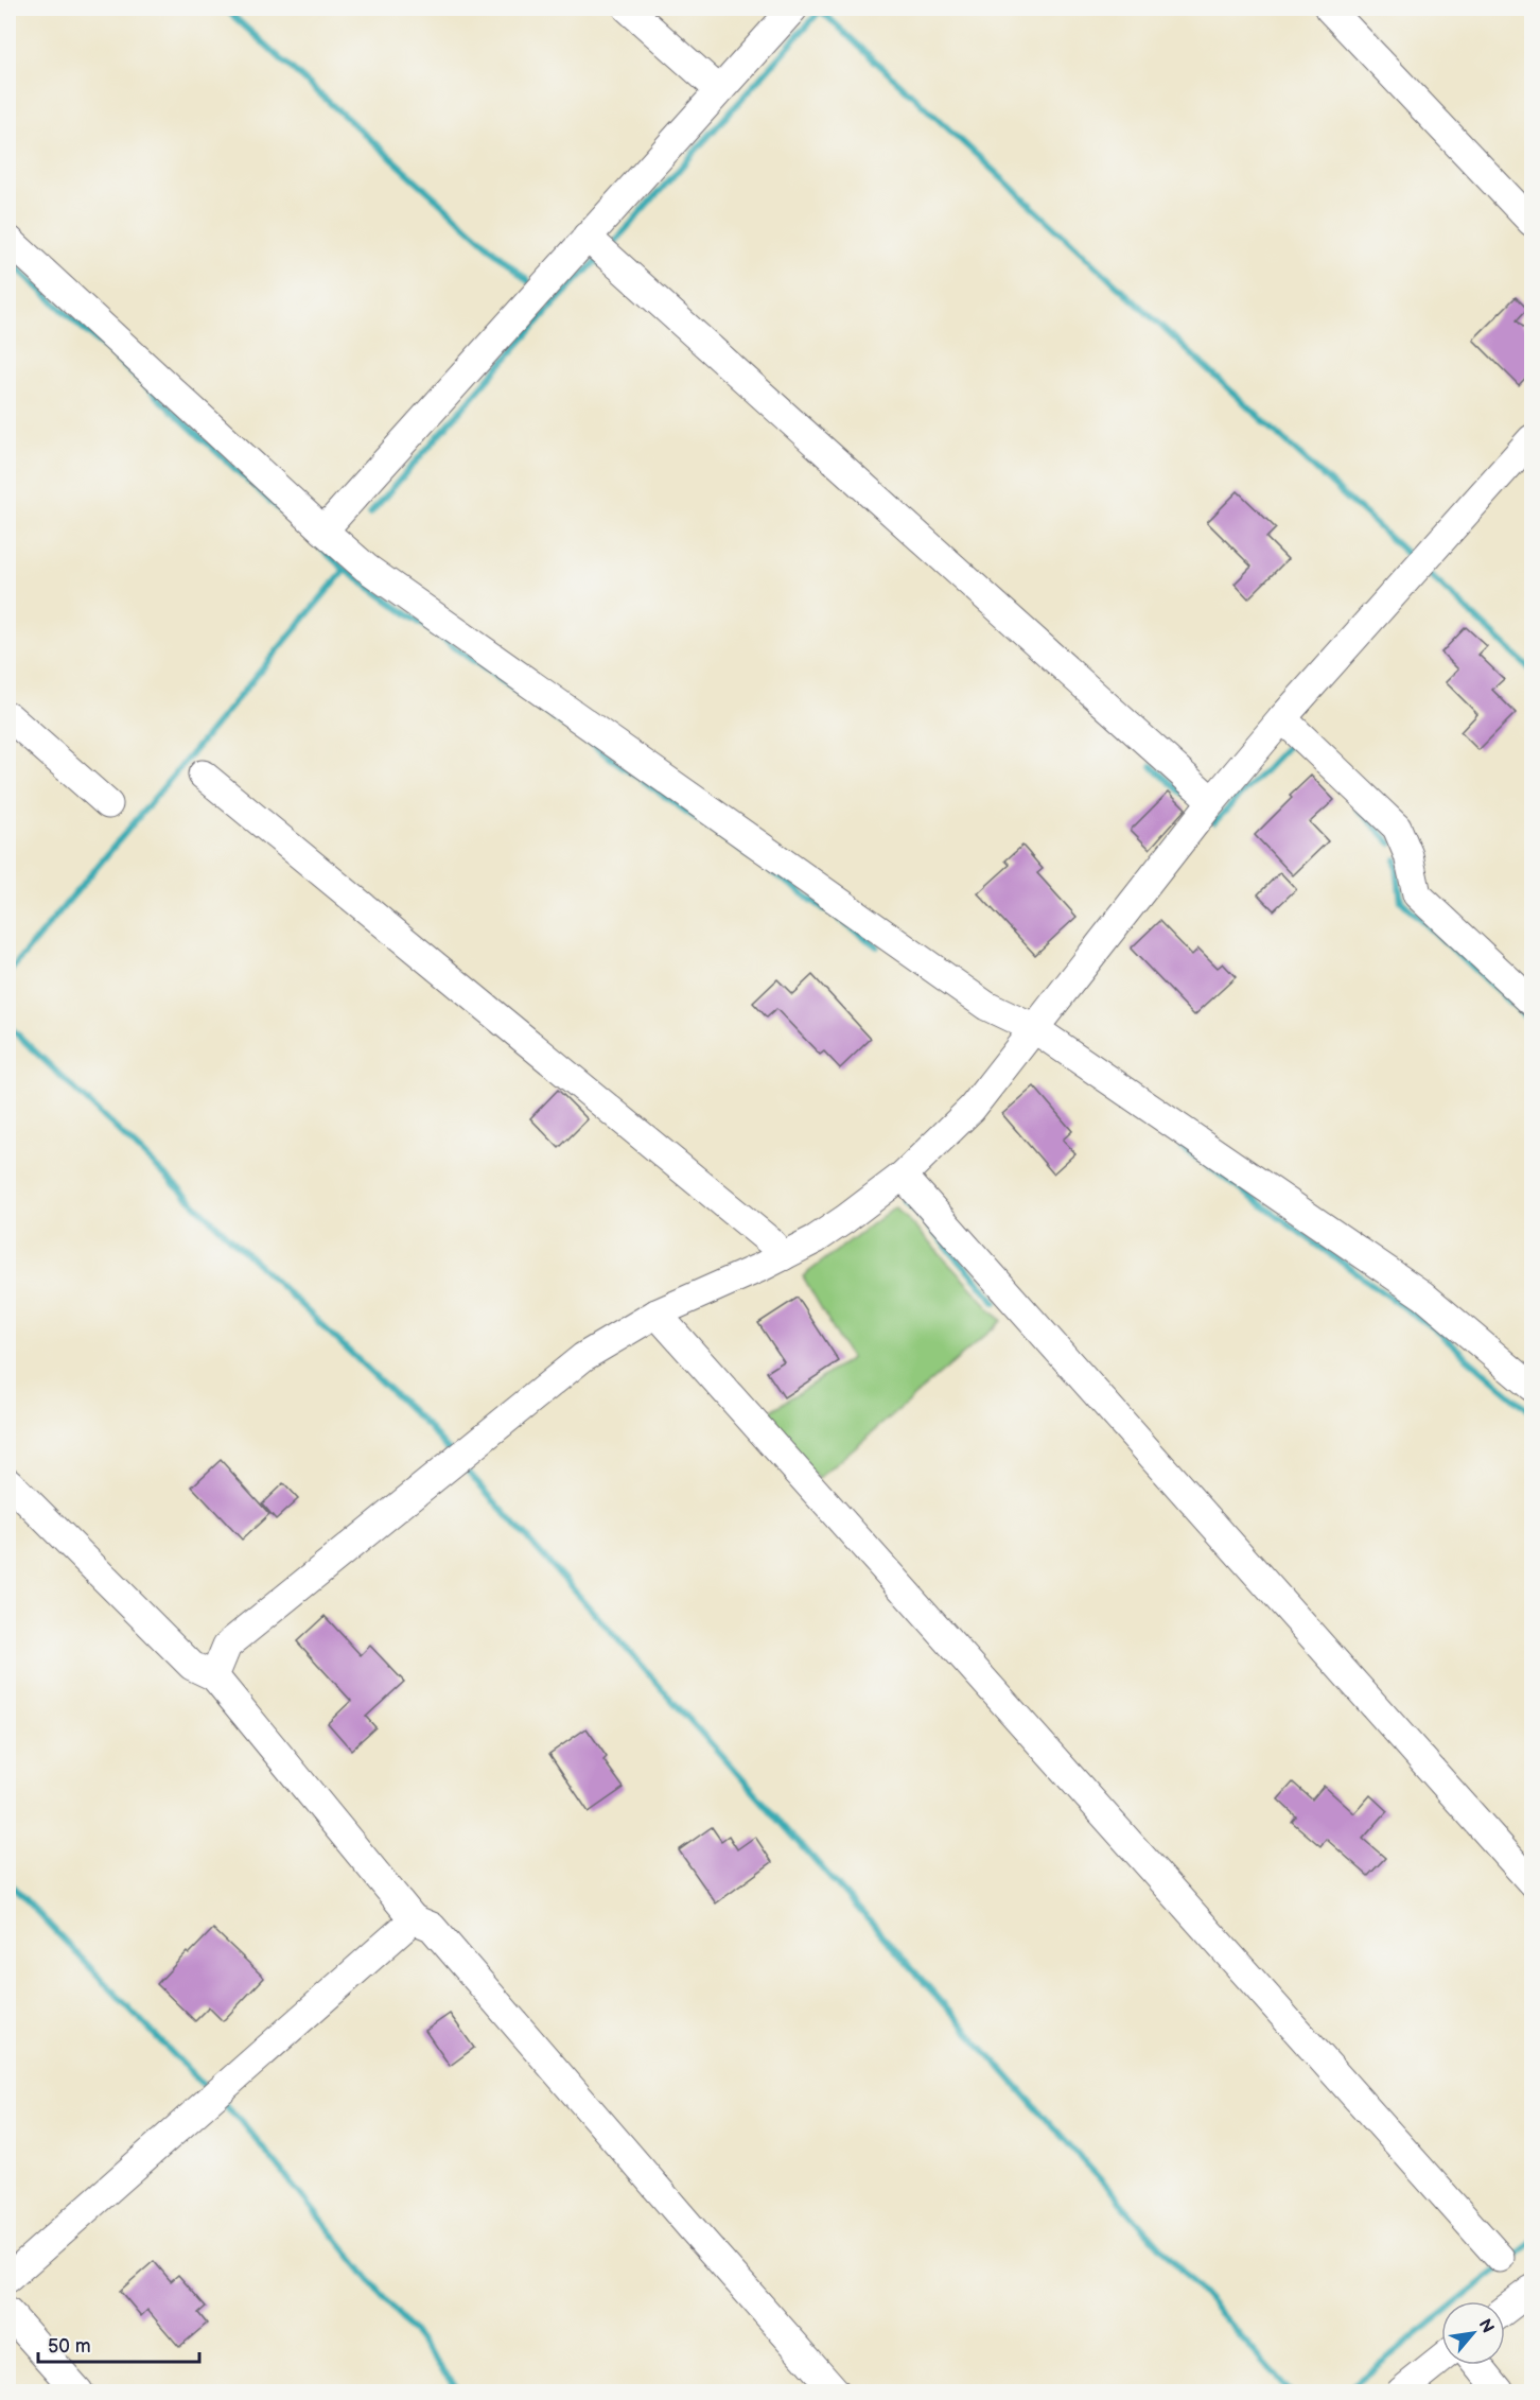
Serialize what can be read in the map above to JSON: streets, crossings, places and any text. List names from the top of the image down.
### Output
{
  "scale_bar": "50 m",
  "north": "top right"
}
